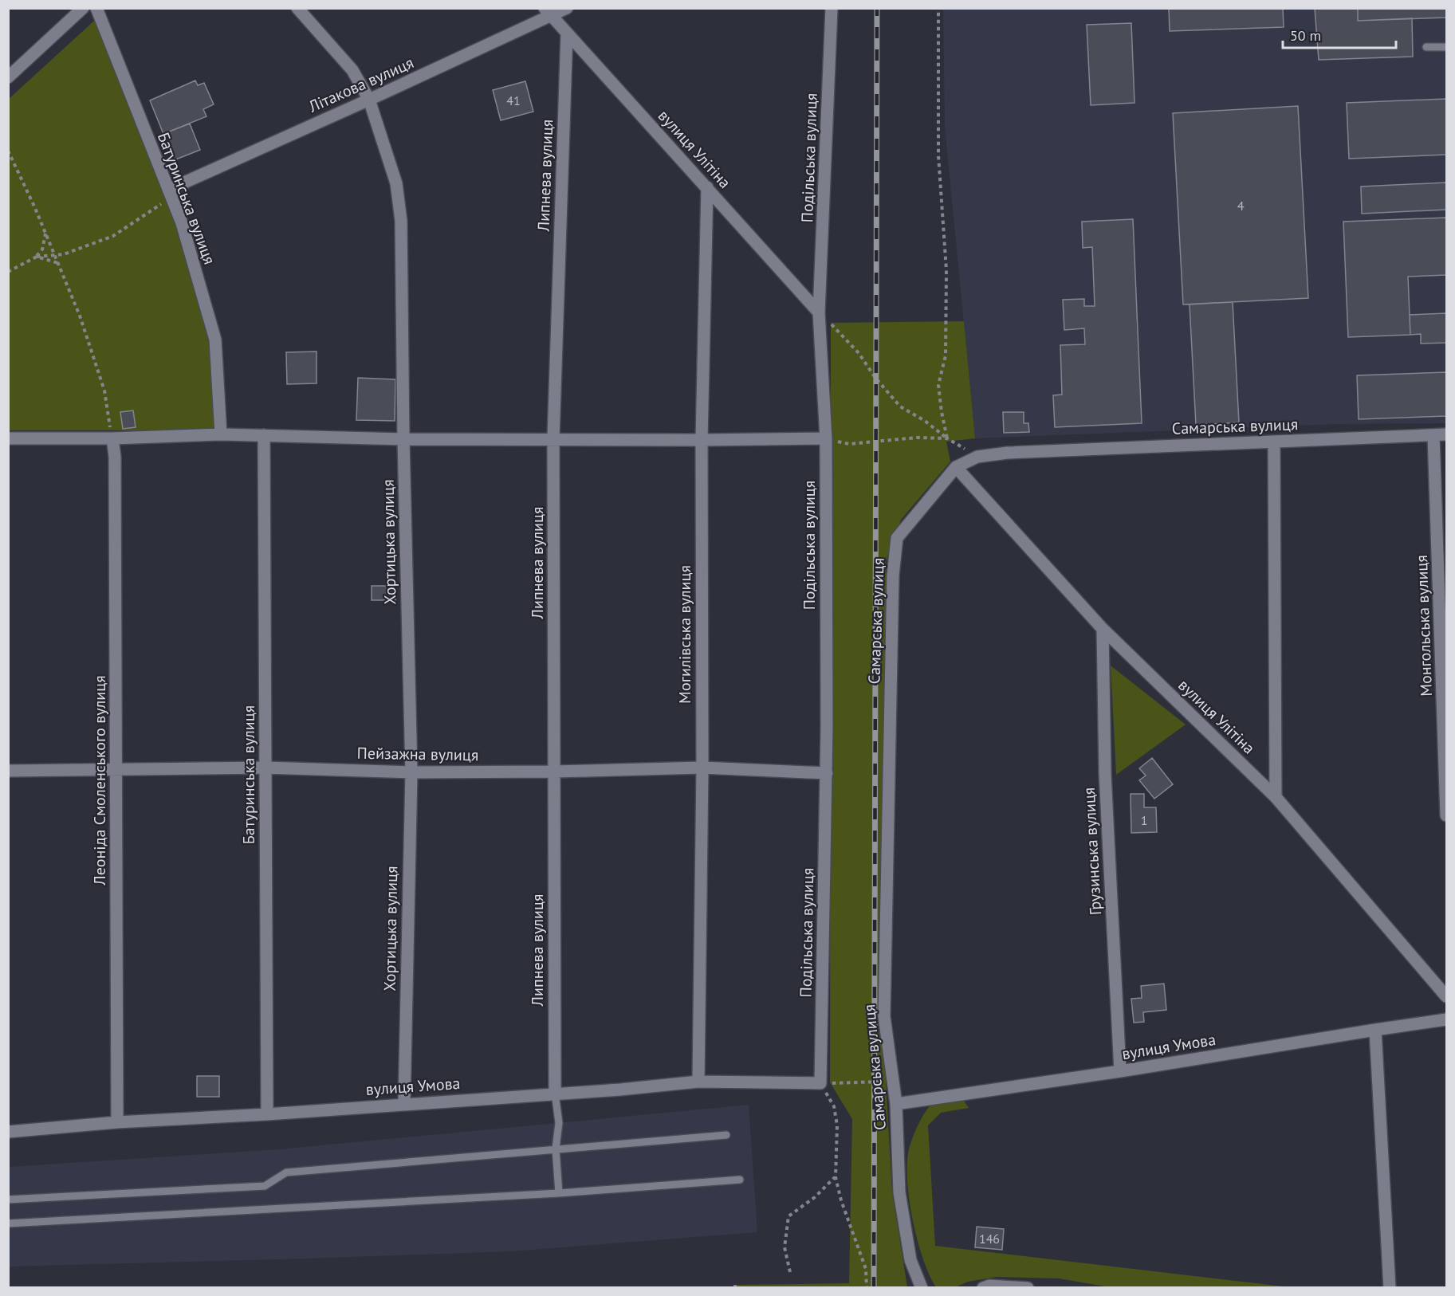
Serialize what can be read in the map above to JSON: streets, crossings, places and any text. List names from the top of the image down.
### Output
{
  "streets": {
    "street": [
      "Літакова вулиця",
      "вулиця Улітіна",
      "Подільська вулиця",
      "Липнева вулиця",
      "Батуринська вулиця",
      "Самарська вулиця",
      "Хортицька вулиця",
      "Монгольська вулиця",
      "Могилівська вулиця",
      "Пейзажна вулиця",
      "Леоніда Смоленського вулиця",
      "Грузинська вулиця",
      "вулиця Умова"
    ]
  },
  "crossings": [
    ["Літакова вулиця", "вулиця Улітіна"],
    ["Літакова вулиця", "Батуринська вулиця"],
    ["Літакова вулиця", "Хортицька вулиця"],
    ["вулиця Улітіна", "Подільська вулиця"],
    ["вулиця Улітіна", "Липнева вулиця"],
    ["вулиця Улітіна", "Самарська вулиця"],
    ["вулиця Улітіна", "Могилівська вулиця"],
    ["вулиця Улітіна", "Грузинська вулиця"],
    ["Подільська вулиця", "Пейзажна вулиця"],
    ["Подільська вулиця", "вулиця Умова"],
    ["Липнева вулиця", "Пейзажна вулиця"],
    ["Липнева вулиця", "вулиця Умова"],
    ["Батуринська вулиця", "Пейзажна вулиця"],
    ["Батуринська вулиця", "вулиця Умова"],
    ["Самарська вулиця", "Монгольська вулиця"],
    ["Самарська вулиця", "вулиця Умова"],
    ["Хортицька вулиця", "Пейзажна вулиця"],
    ["Хортицька вулиця", "вулиця Умова"],
    ["Могилівська вулиця", "Пейзажна вулиця"],
    ["Могилівська вулиця", "вулиця Умова"],
    ["Пейзажна вулиця", "Леоніда Смоленського вулиця"],
    ["Леоніда Смоленського вулиця", "вулиця Умова"],
    ["Грузинська вулиця", "вулиця Умова"]
  ],
  "house_numbers": [
    "41",
    "4",
    "1",
    "146"
  ],
  "scale_bar": "50 m"
}
